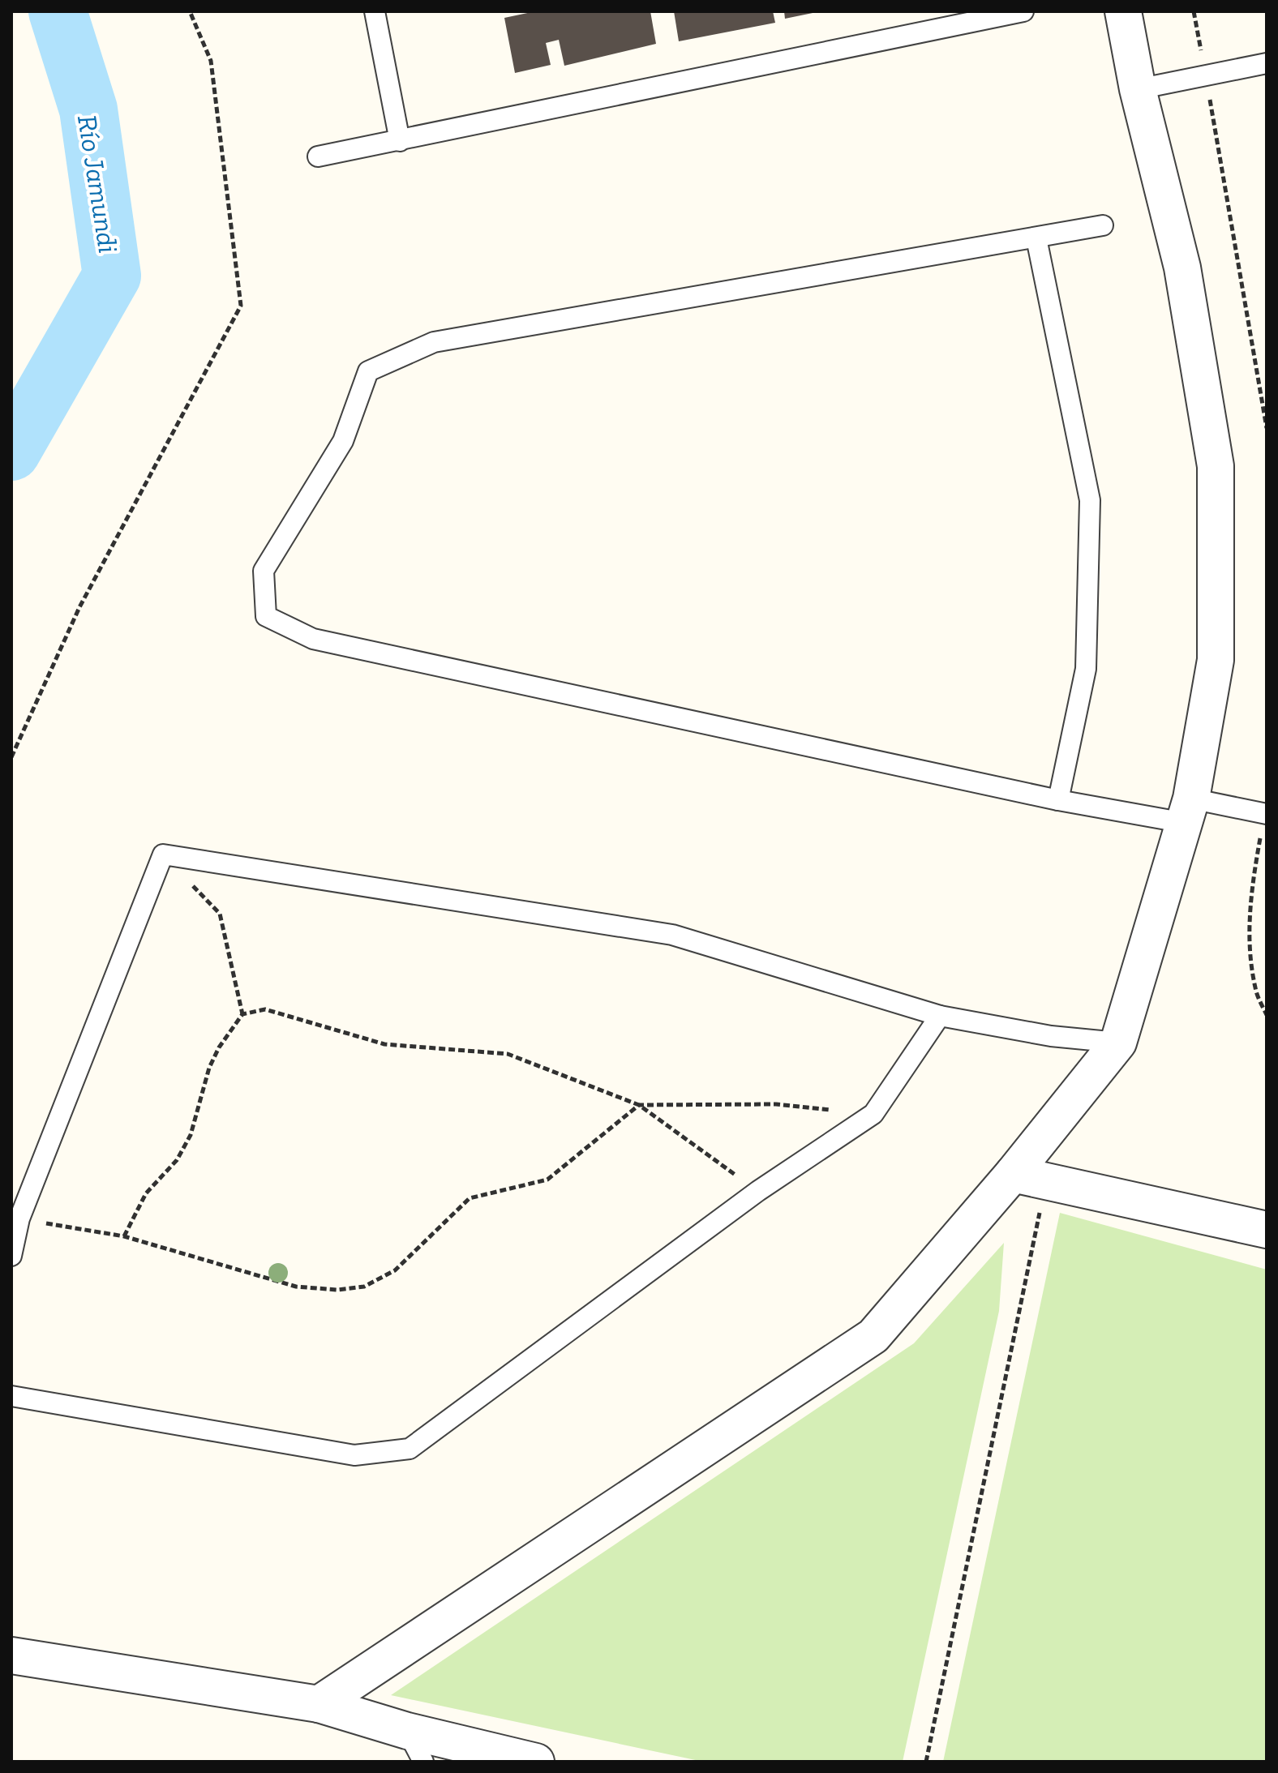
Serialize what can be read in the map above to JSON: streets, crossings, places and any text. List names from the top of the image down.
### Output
{
  "water": ["Río Jamundi"]
}
